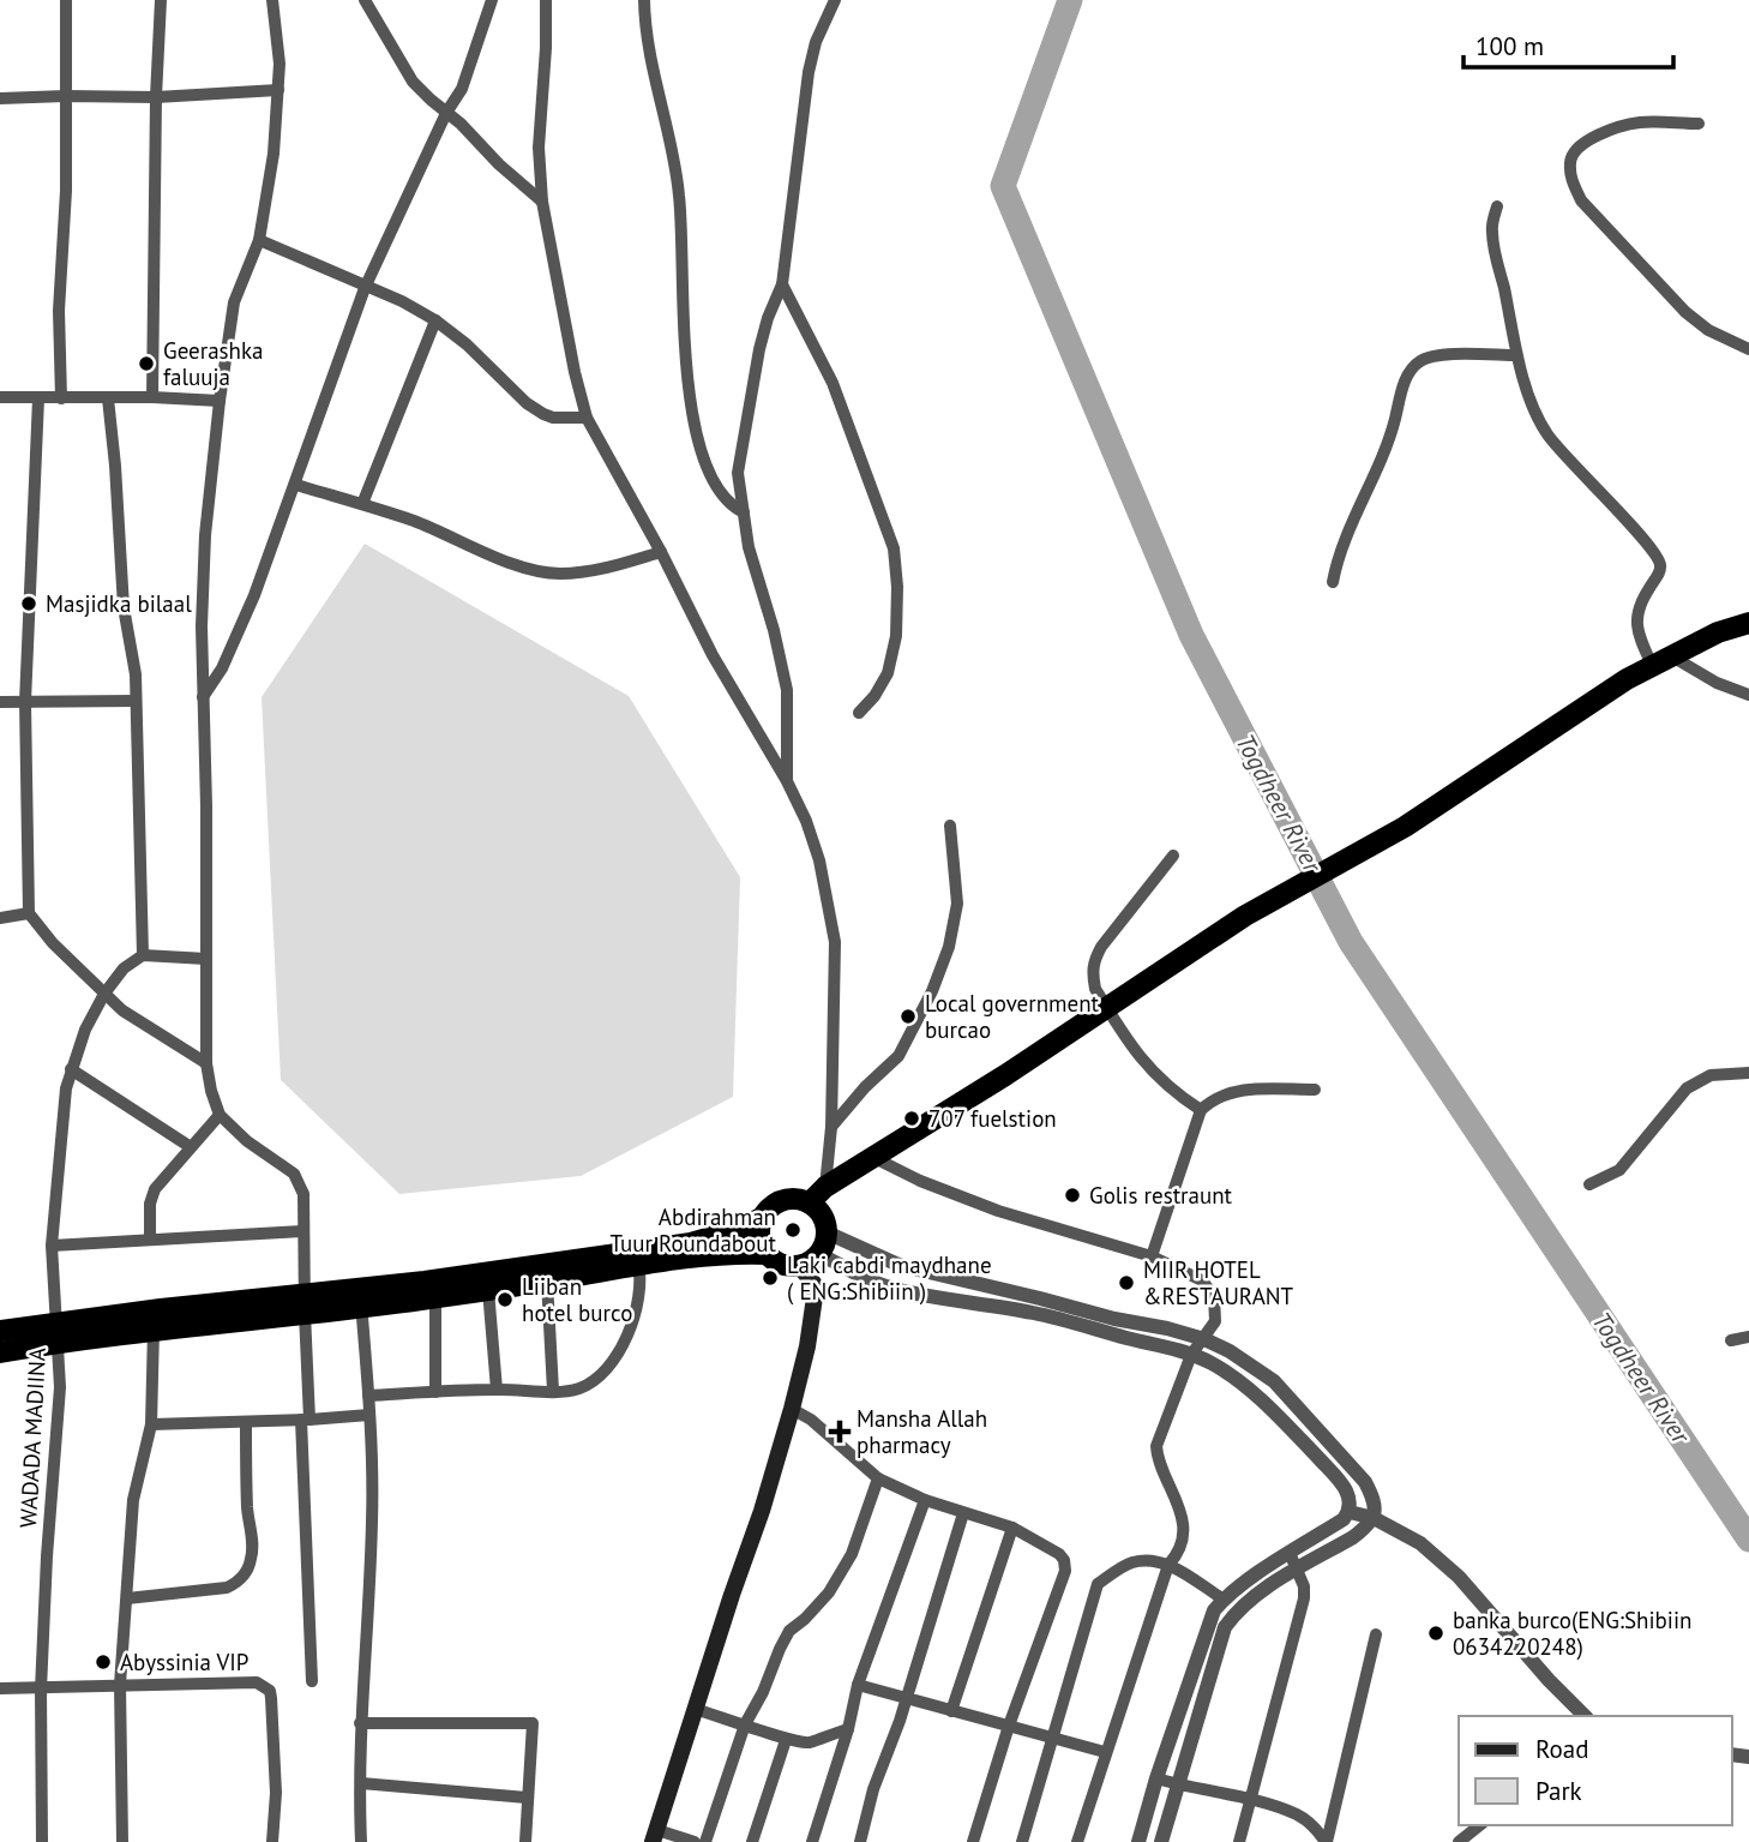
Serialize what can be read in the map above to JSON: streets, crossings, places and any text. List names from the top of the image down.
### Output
{
  "streets": {
    "street": ["WADADA MADIINA"]
  },
  "water": ["Togdheer River"],
  "places": {
    "other": [
      "Geerashka faluuja",
      "Masjidka bilaal",
      "Local government burcao",
      "707 fuelstion",
      "Golis restraunt",
      "Abdirahman Tuur Roundabout",
      "Laki cabdi maydhane ( ENG:Shibiin )",
      "MIIR HOTEL &RESTAURANT",
      "Liiban hotel burco",
      "banka burco(ENG:Shibiin 0634220248)",
      "Abyssinia VIP"
    ],
    "health": ["Mansha Allah pharmacy"]
  },
  "legend": ["Road", "Park"],
  "scale_bar": "100 m"
}
